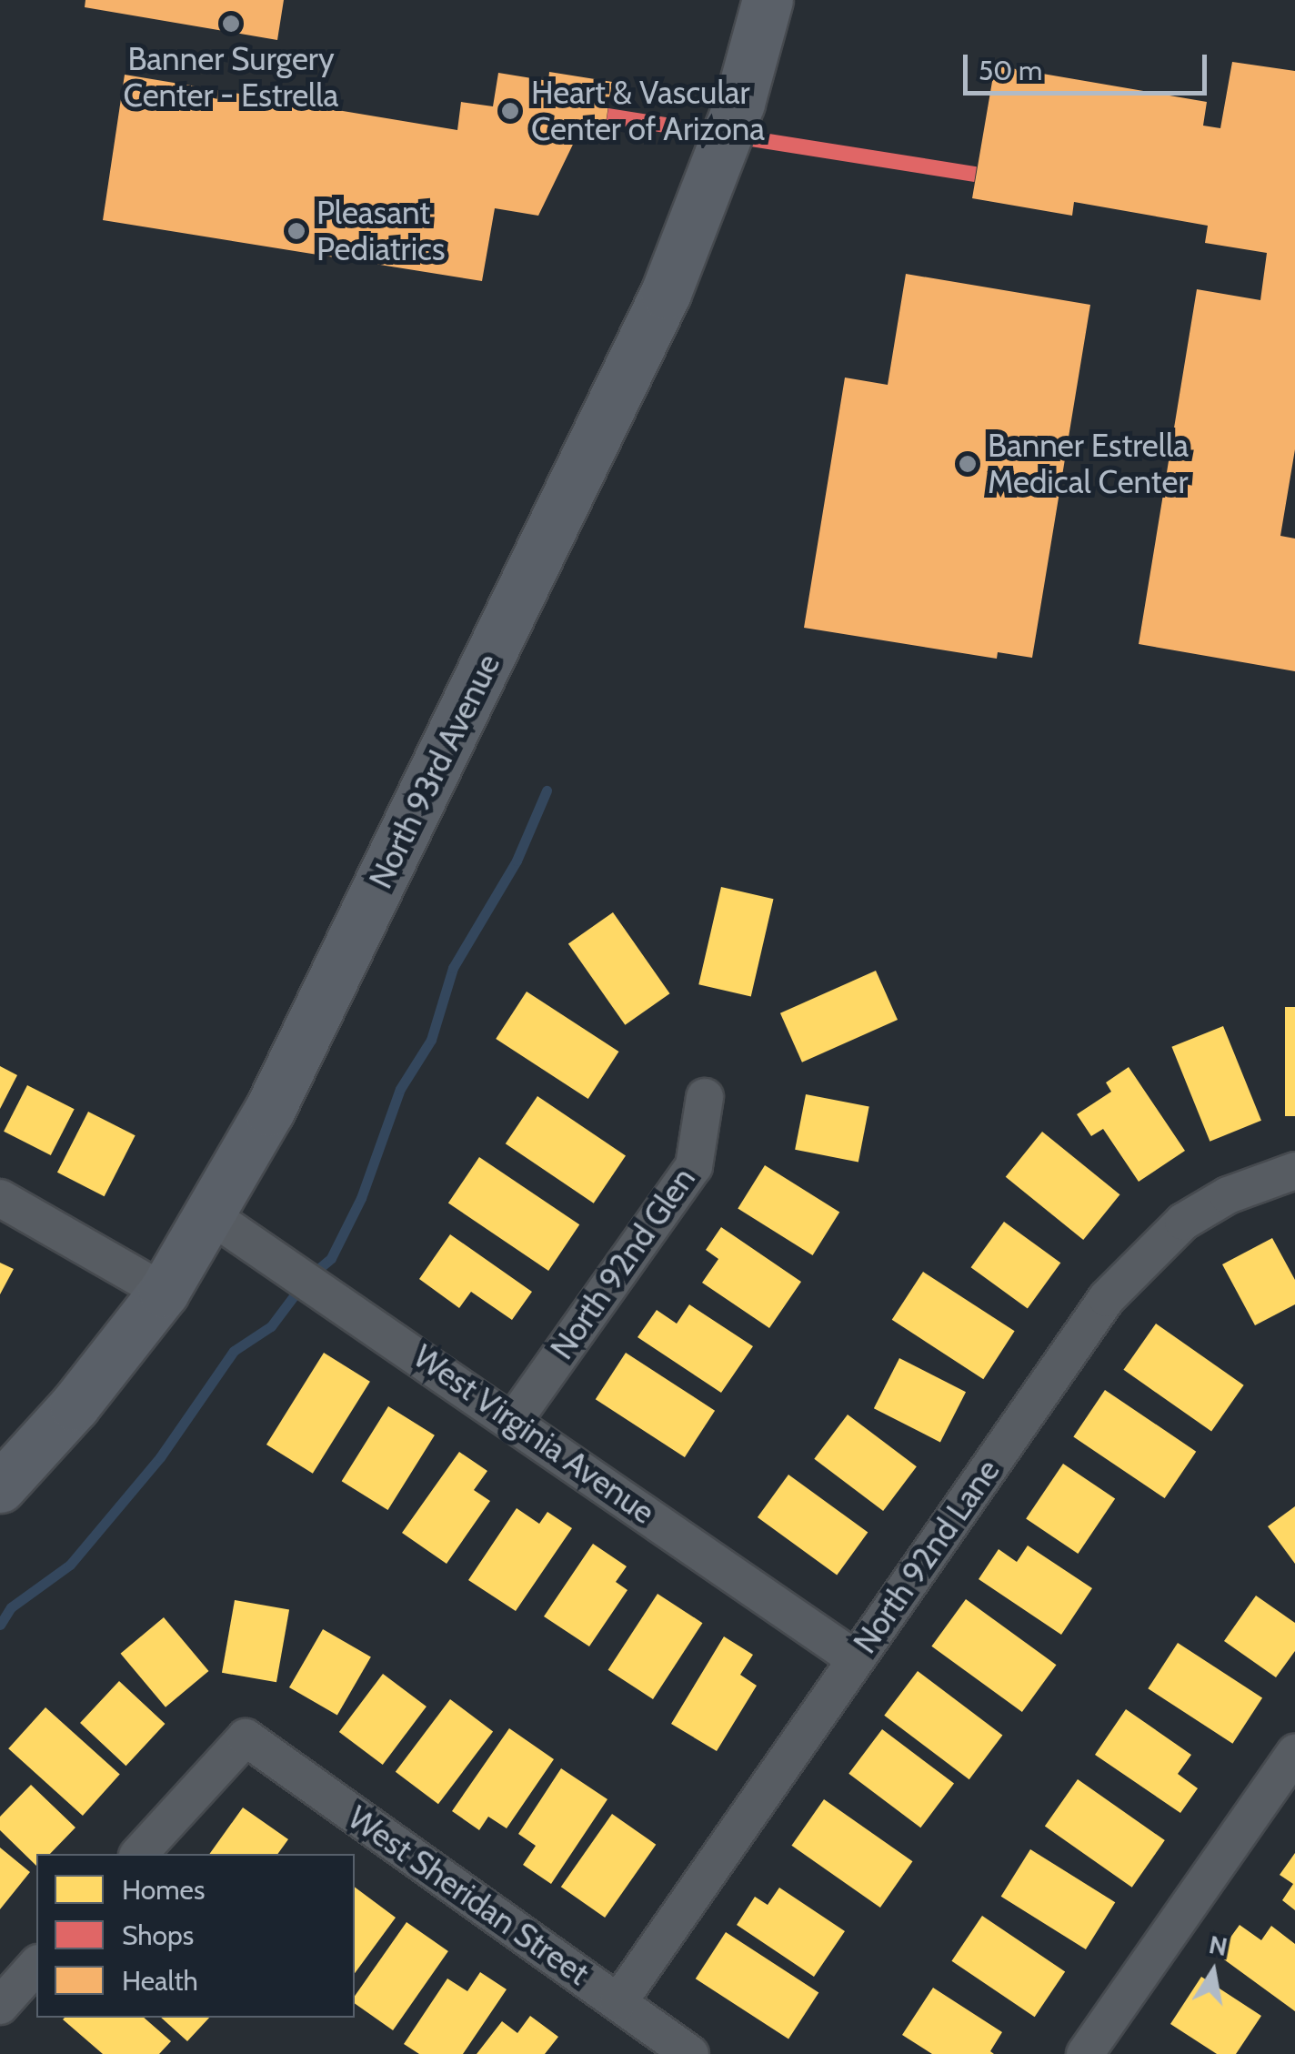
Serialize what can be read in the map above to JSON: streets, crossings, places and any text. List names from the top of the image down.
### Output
{
  "streets": {
    "street": [
      "North 93rd Avenue",
      "North 92nd Glen",
      "West Virginia Avenue",
      "North 92nd Lane",
      "West Sheridan Street"
    ]
  },
  "crossings": [
    ["North 93rd Avenue", "West Virginia Avenue"],
    ["North 92nd Glen", "West Virginia Avenue"],
    ["West Virginia Avenue", "North 92nd Lane"],
    ["North 92nd Lane", "West Sheridan Street"]
  ],
  "places": [
    "Banner Surgery Center - Estrella",
    "Heart & Vascular Center of Arizona",
    "Pleasant Pediatrics",
    "Banner Estrella Medical Center"
  ],
  "legend": ["Homes", "Shops", "Health"],
  "scale_bar": "50 m",
  "north": "top"
}
